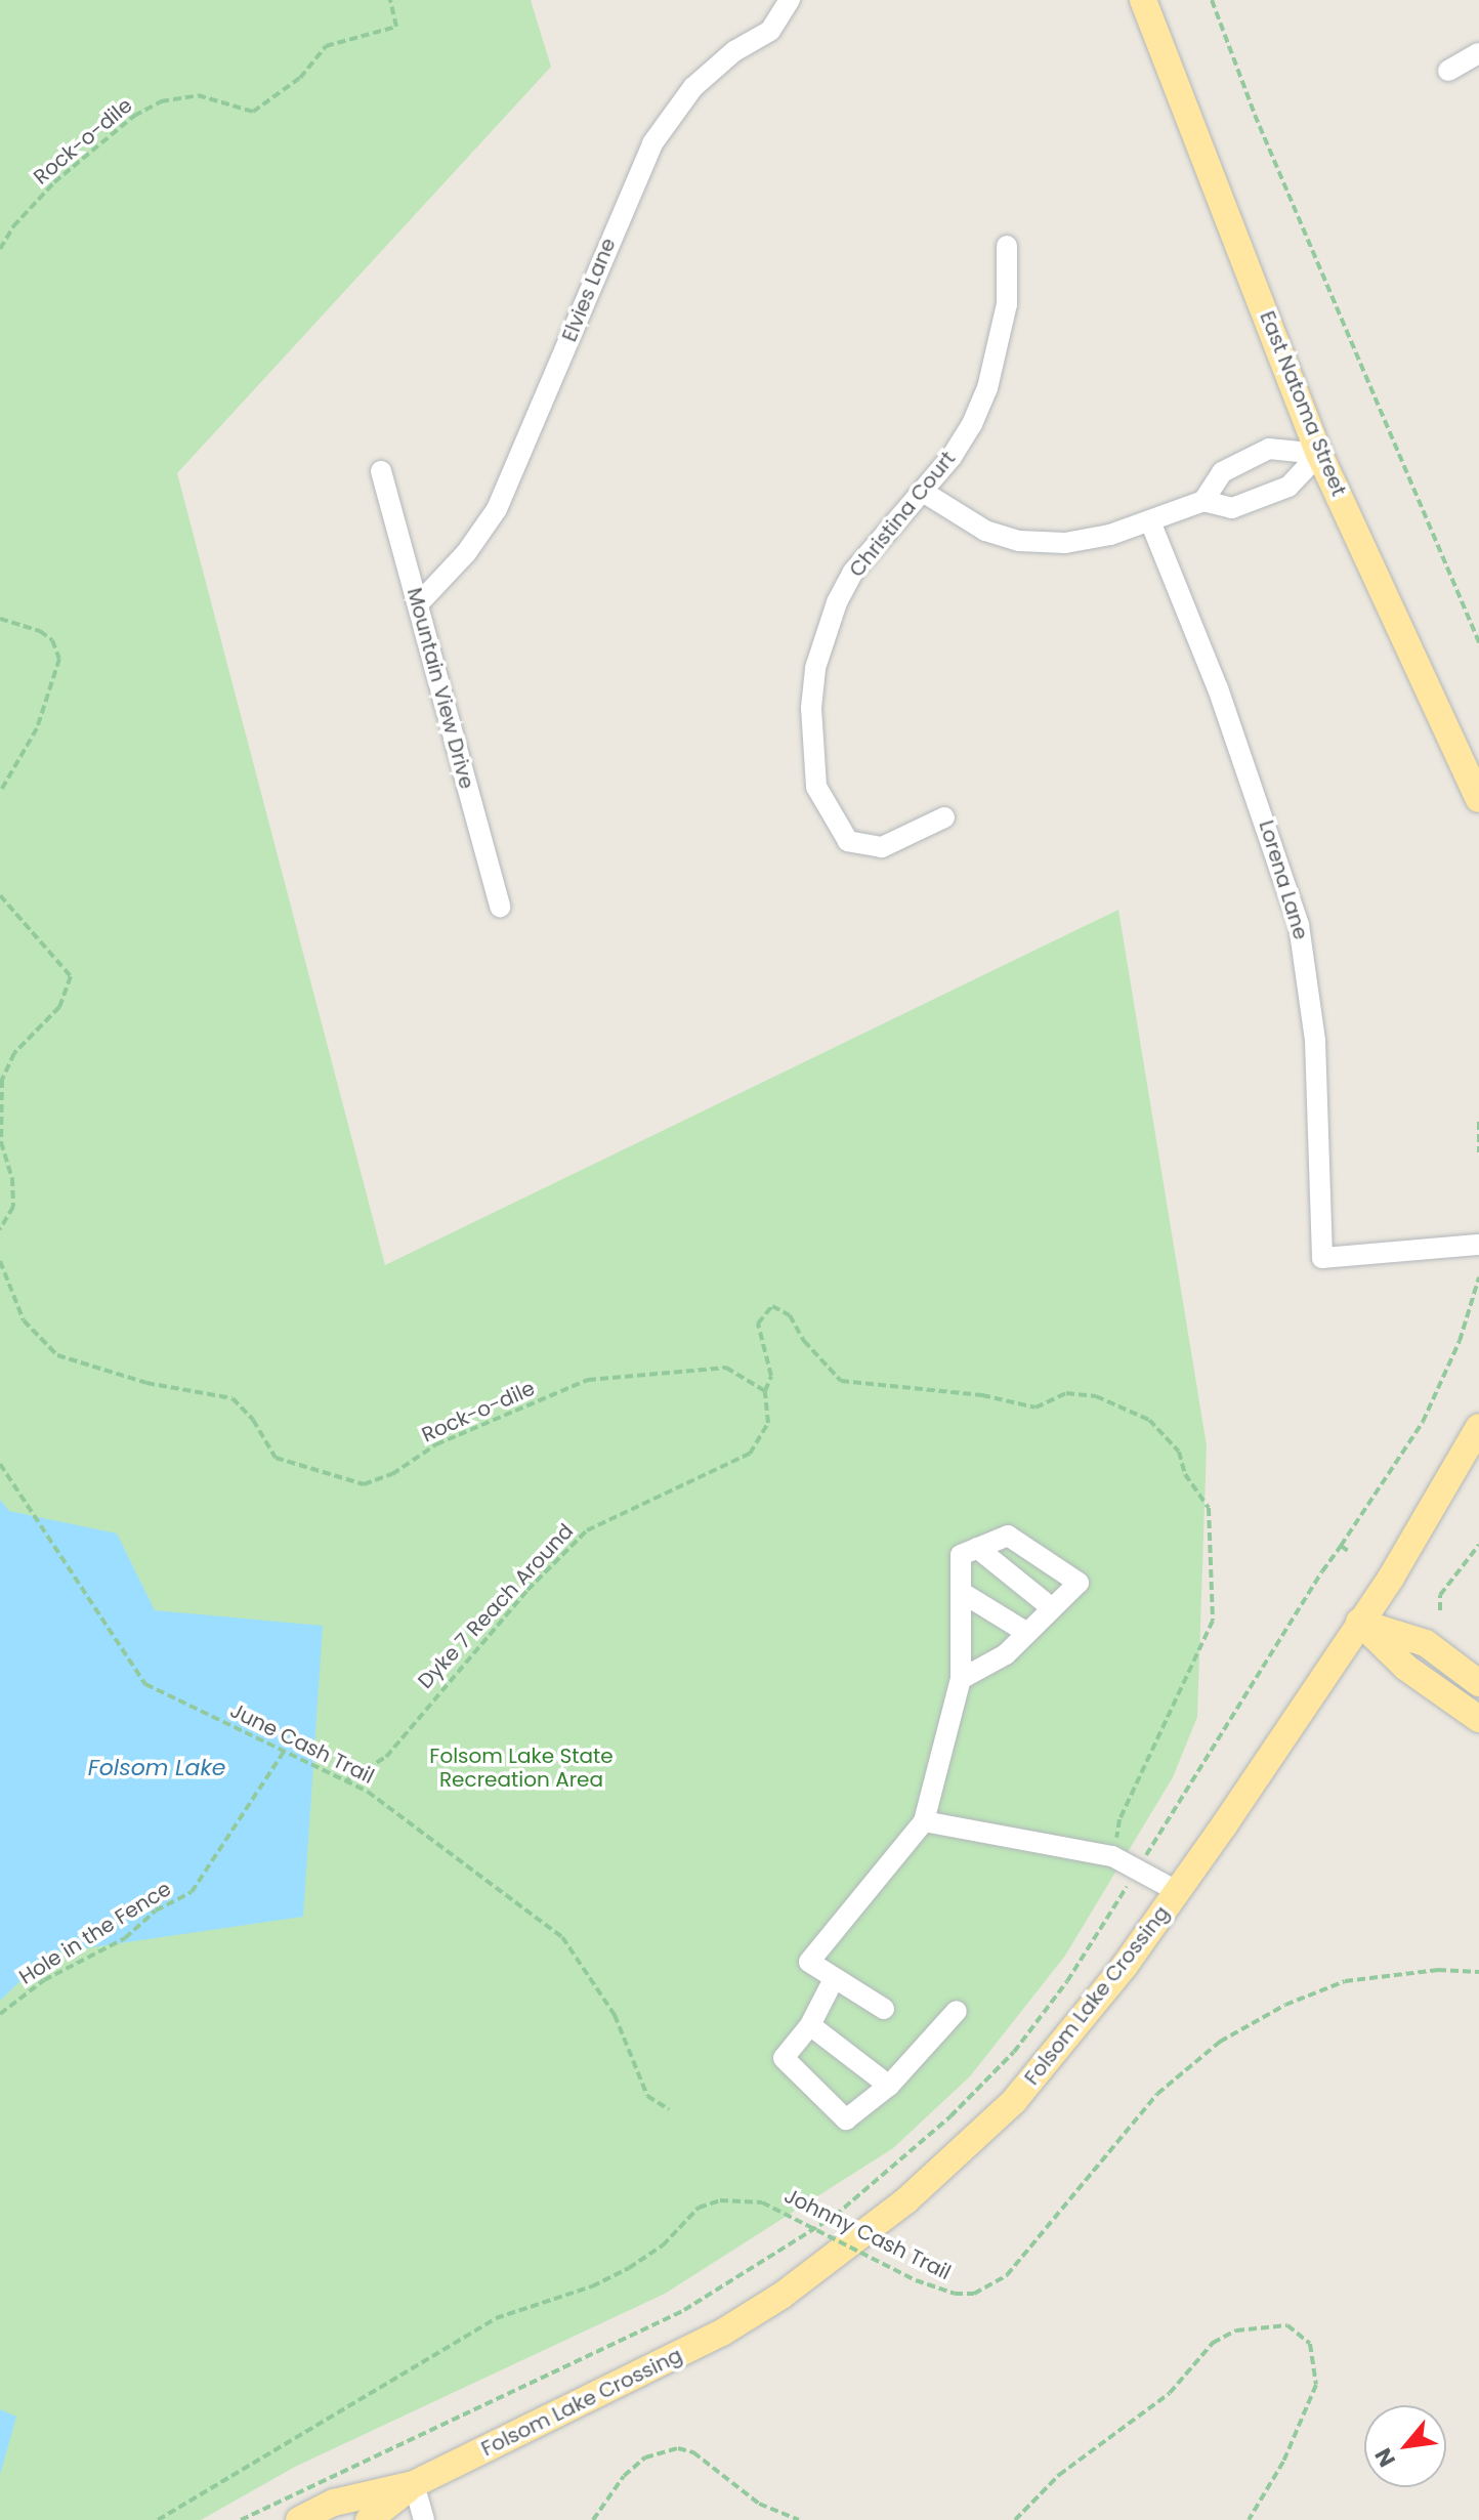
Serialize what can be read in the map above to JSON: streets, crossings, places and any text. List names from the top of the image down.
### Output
{
  "streets": {
    "main road": ["East Natoma Street", "Folsom Lake Crossing"],
    "street": [
      "Elvies Lane",
      "Christina Court",
      "Mountain View Drive",
      "Lorena Lane"
    ],
    "path": [
      "Rock-o-dile",
      "Dyke 7 Reach Around",
      "June Cash Trail",
      "Hole in the Fence",
      "Johnny Cash Trail"
    ]
  },
  "crossings": [
    ["Rock-o-dile", "Dyke 7 Reach Around"],
    ["Elvies Lane", "Mountain View Drive"],
    ["Dyke 7 Reach Around", "June Cash Trail"],
    ["June Cash Trail", "Hole in the Fence"]
  ],
  "water": ["Folsom Lake"],
  "parks": ["Folsom Lake State Recreation Area"],
  "north": "bottom left"
}
